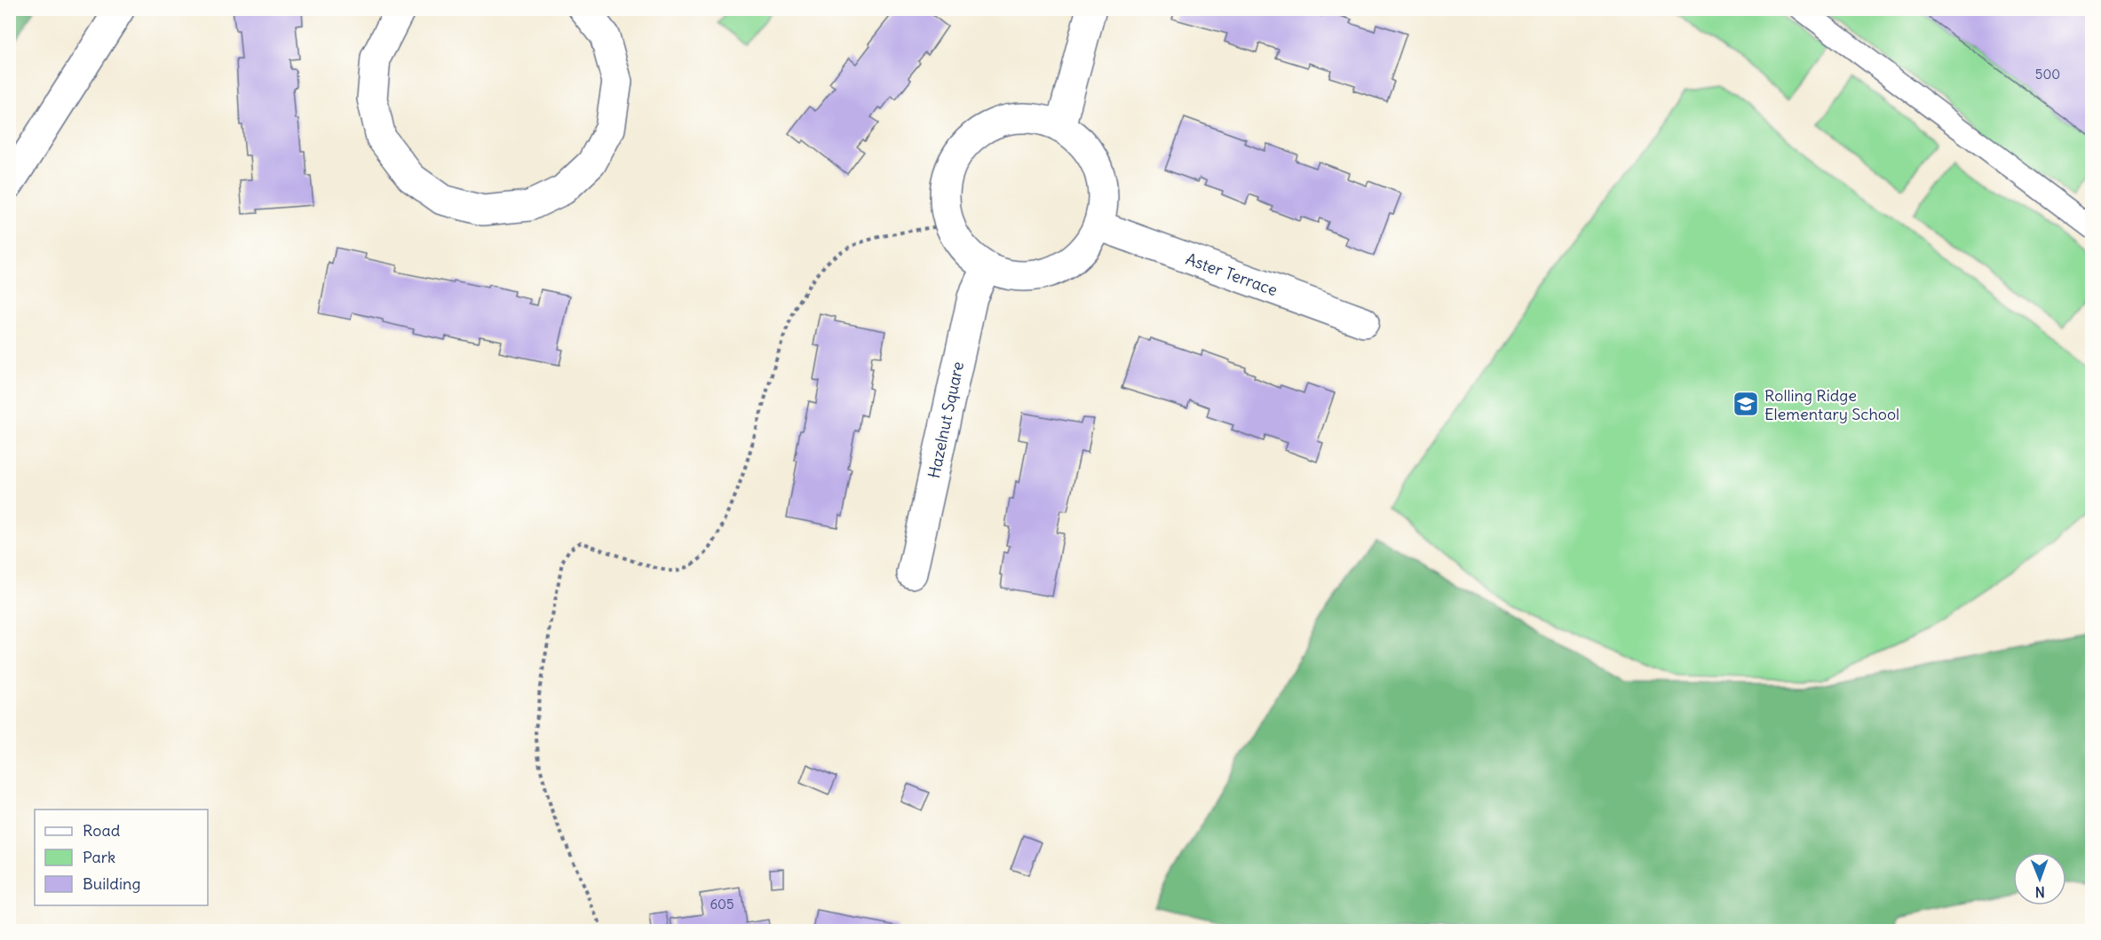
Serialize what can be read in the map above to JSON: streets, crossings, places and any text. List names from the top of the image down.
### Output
{
  "streets": {
    "street": ["Aster Terrace", "Hazelnut Square"]
  },
  "crossings": [
    ["Aster Terrace", "Hazelnut Square"]
  ],
  "places": {
    "school or university": ["Rolling Ridge Elementary School"]
  },
  "house_numbers": ["500", "605"],
  "legend": ["Road", "Park", "Building"],
  "north": "bottom"
}
